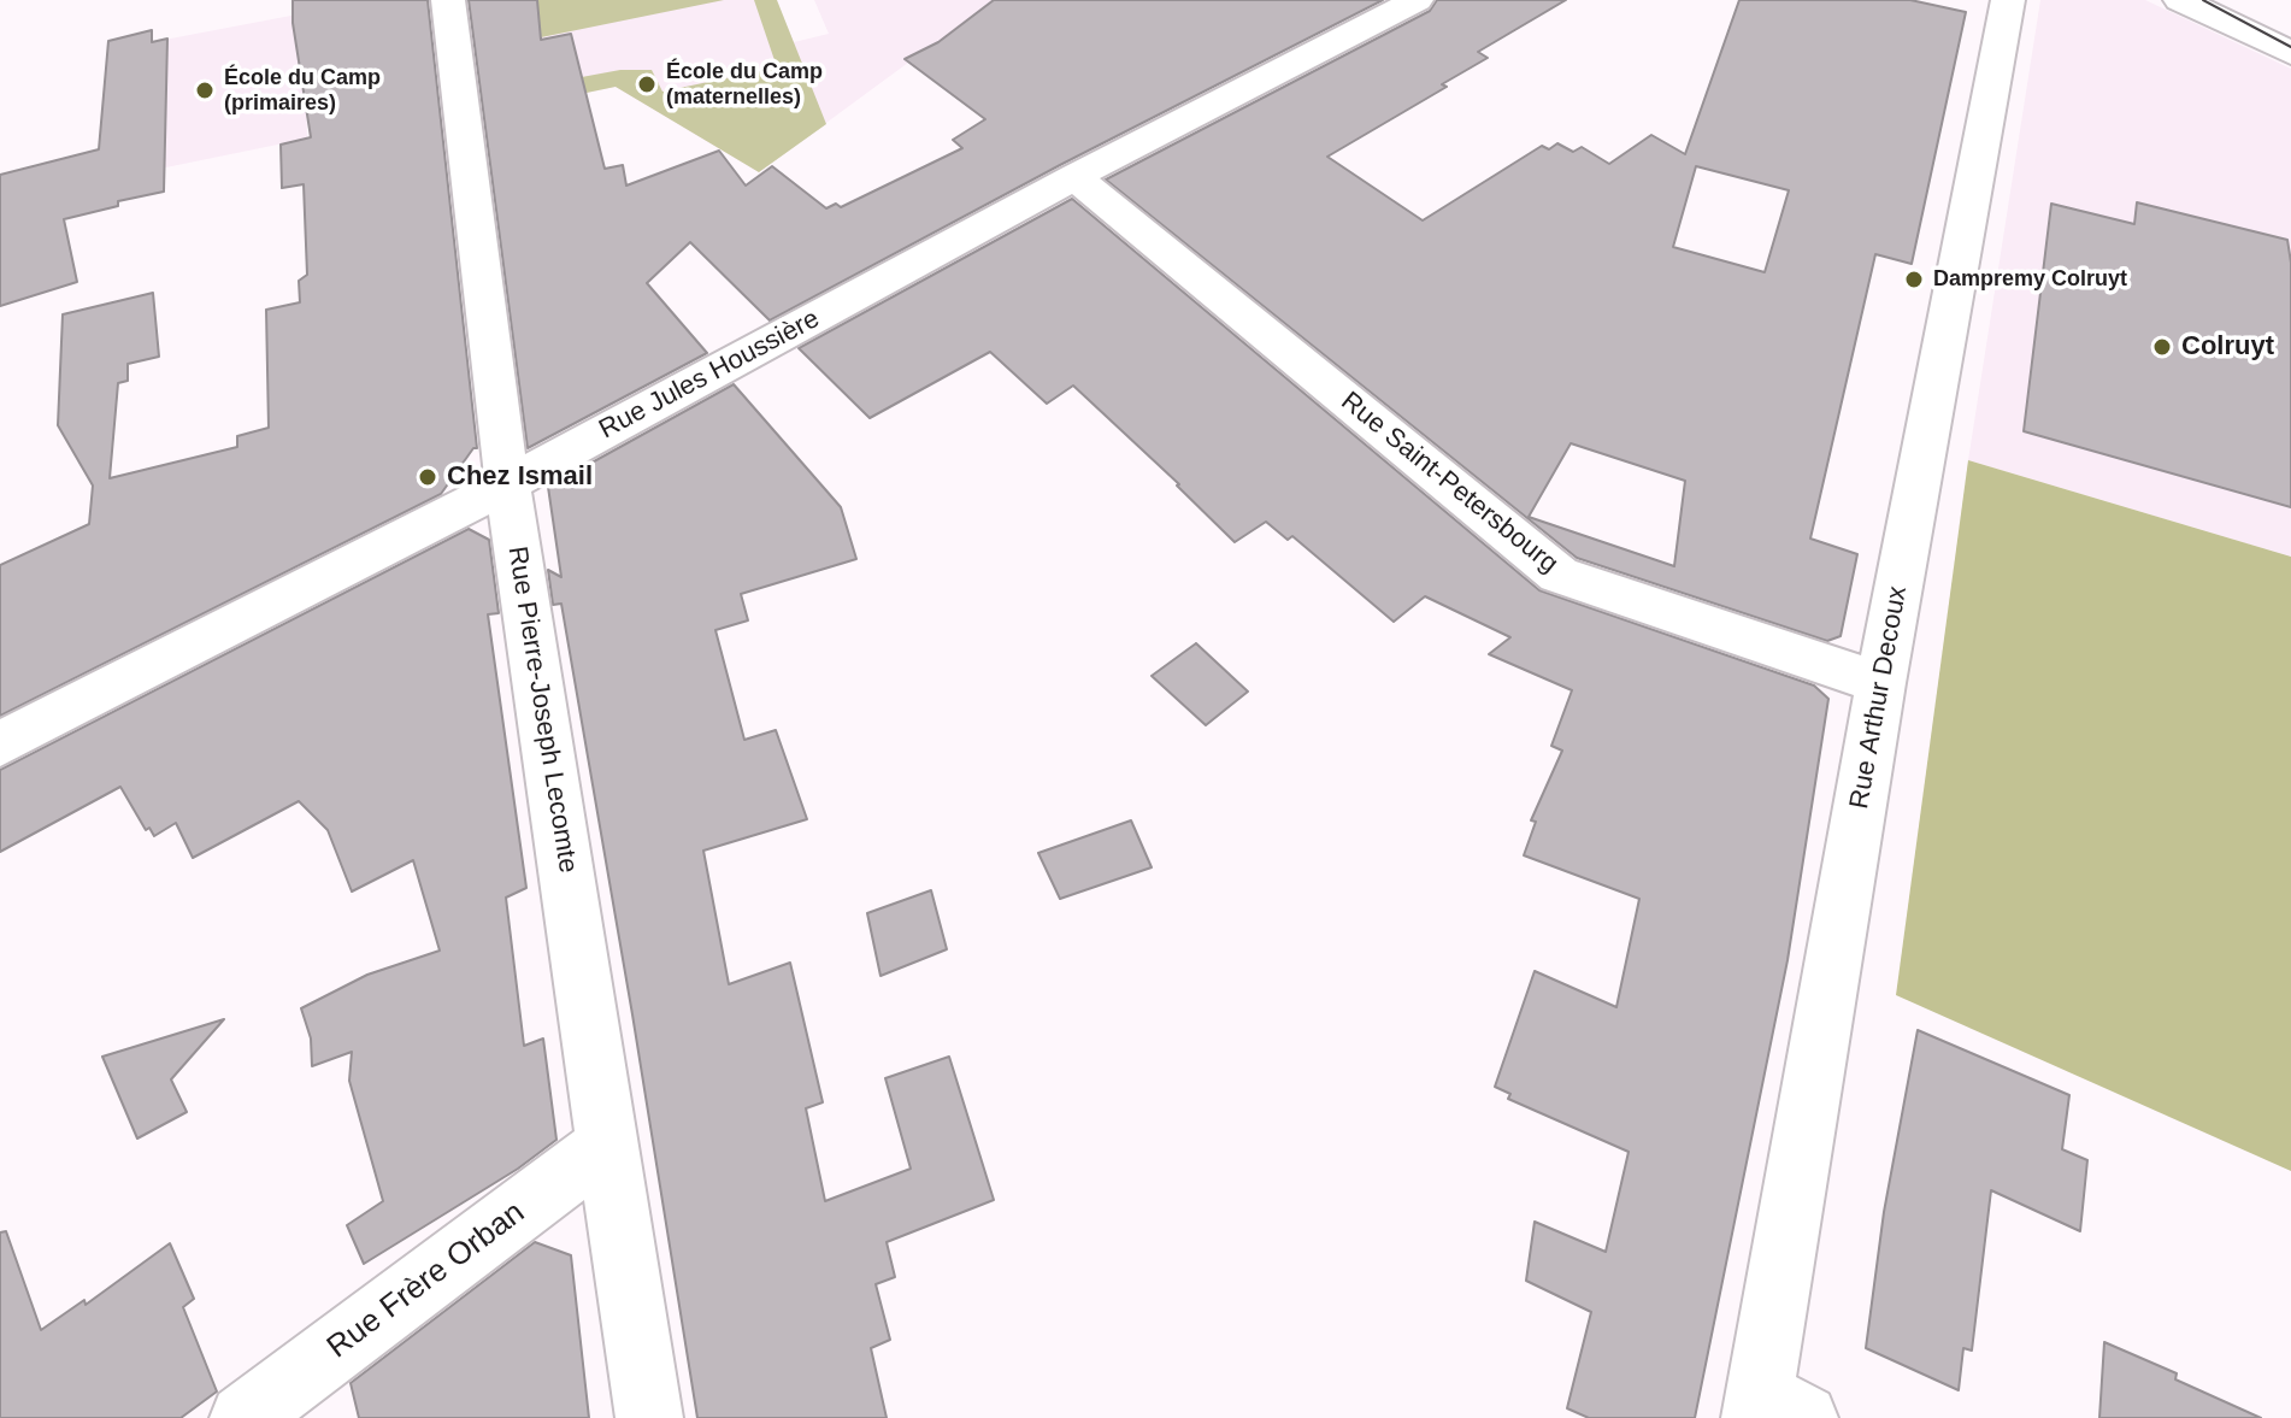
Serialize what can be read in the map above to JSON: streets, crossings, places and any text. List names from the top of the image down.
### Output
{
  "streets": {
    "street": [
      "Rue Jules Houssière",
      "Rue Saint-Petersbourg",
      "Rue Arthur Decoux",
      "Rue Pierre-Joseph Lecomte",
      "Rue Frère Orban"
    ]
  },
  "crossings": [
    ["Rue Jules Houssière", "Rue Saint-Petersbourg"],
    ["Rue Jules Houssière", "Rue Pierre-Joseph Lecomte"],
    ["Rue Saint-Petersbourg", "Rue Arthur Decoux"],
    ["Rue Pierre-Joseph Lecomte", "Rue Frère Orban"]
  ],
  "places": [
    "École du Camp (maternelles)",
    "École du Camp (primaires)",
    "Dampremy Colruyt",
    "Colruyt",
    "Chez Ismail"
  ]
}
